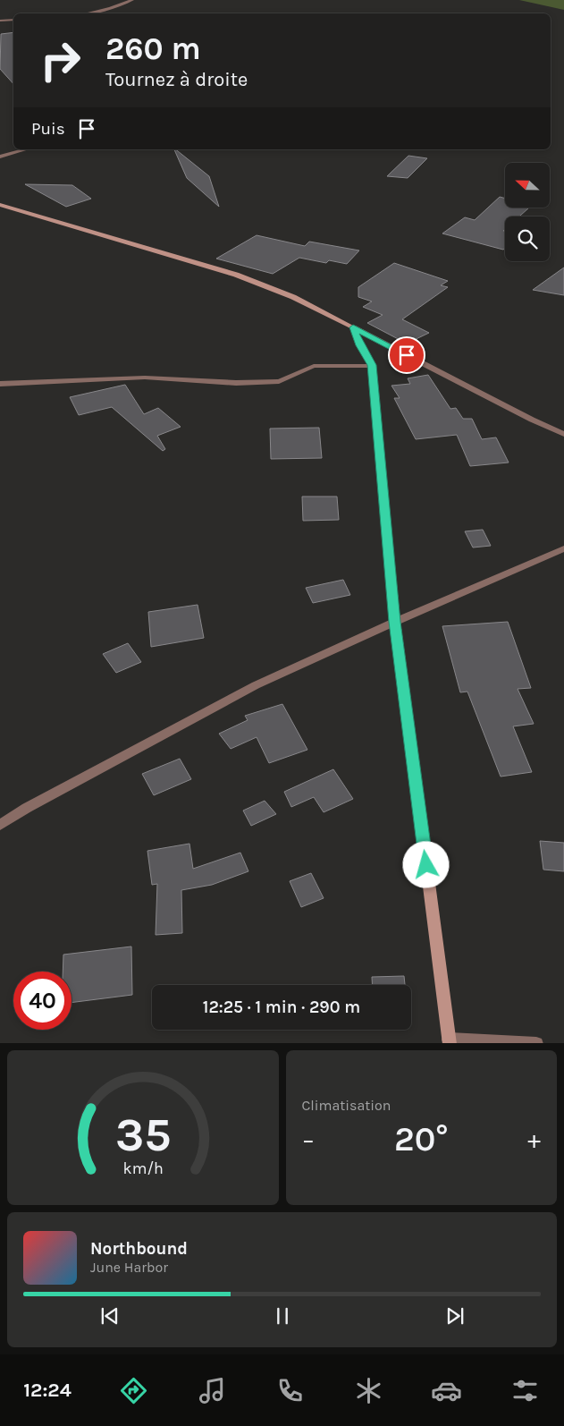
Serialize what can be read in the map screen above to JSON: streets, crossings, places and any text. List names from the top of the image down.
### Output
{
  "north": "left",
  "page": {
    "turn": ["260 m", "Tournez à droite"],
    "then": "Puis",
    "limit": "40",
    "trip": "12:25 · 1 min · 290 m",
    "tile": "Climatisation",
    "heat": ["−", "20°", "+"],
    "song": ["Northbound", "June Harbor"],
    "tabs": "12:24",
    "gauge": ["35", "km/h"]
  }
}
